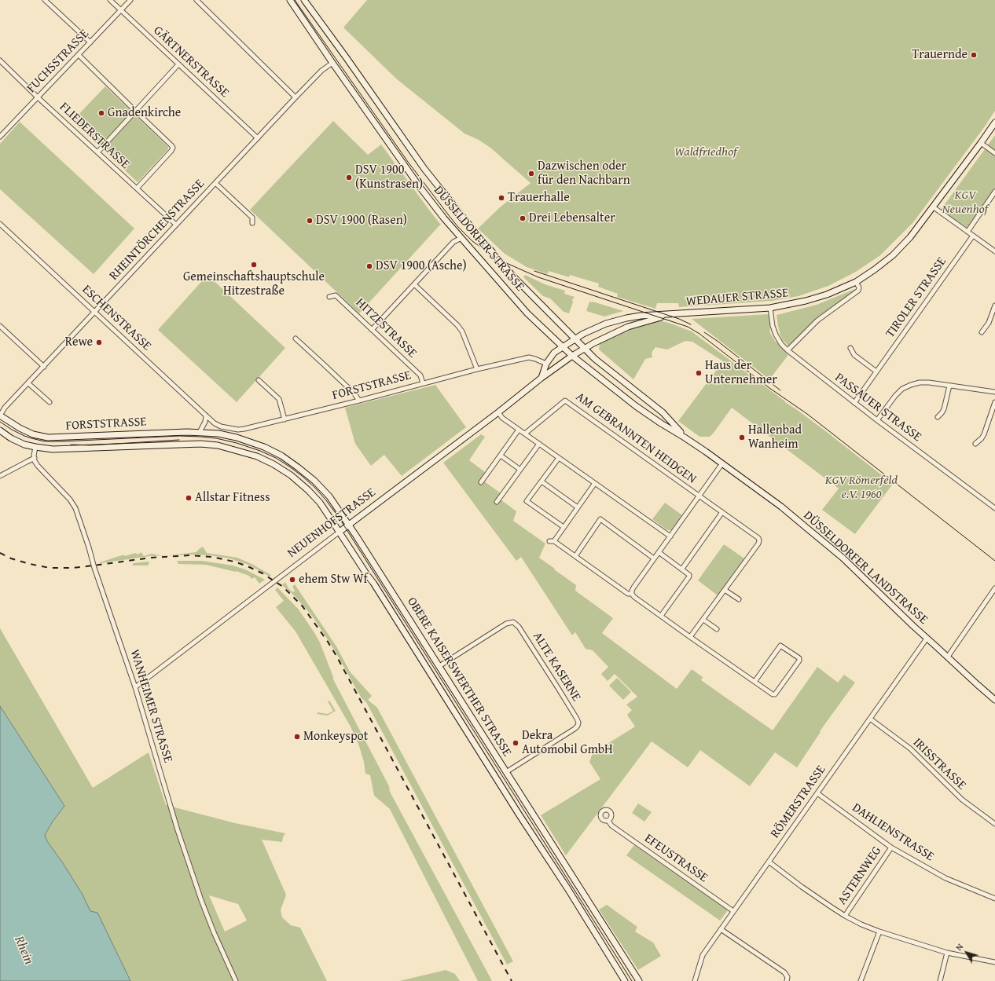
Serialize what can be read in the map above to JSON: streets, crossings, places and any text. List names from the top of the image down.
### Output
{
  "streets": {
    "street": [
      "FUCHSSTRASSE",
      "GÄRTNERSTRASSE",
      "FLIEDERSTRASSE",
      "RHEINTÖRCHENSTRASSE",
      "DÜSSELDORFER STRASSE",
      "WEDAUER STRASSE",
      "TIROLER STRASSE",
      "ESCHENSTRASSE",
      "HITZESTRASSE",
      "FORSTSTRASSE",
      "PASSAUER STRASSE",
      "AM GEBRANNTEN HEIDGEN",
      "NEUENHOFSTRASSE",
      "DÜSSELDORFER LANDSTRASSE",
      "ALTE KASERNE",
      "OBERE KAISERSWERTHER STRASSE",
      "WANHEIMER STRASSE",
      "IRISSTRASSE",
      "RÖMERSTRASSE",
      "DAHLIENSTRASSE",
      "EFEUSTRASSE",
      "ASTERNWEG"
    ]
  },
  "crossings": [
    ["FUCHSSTRASSE", "GÄRTNERSTRASSE"],
    ["FUCHSSTRASSE", "FLIEDERSTRASSE"],
    ["GÄRTNERSTRASSE", "RHEINTÖRCHENSTRASSE"],
    ["FLIEDERSTRASSE", "RHEINTÖRCHENSTRASSE"],
    ["RHEINTÖRCHENSTRASSE", "DÜSSELDORFER STRASSE"],
    ["RHEINTÖRCHENSTRASSE", "ESCHENSTRASSE"],
    ["RHEINTÖRCHENSTRASSE", "FORSTSTRASSE"],
    ["DÜSSELDORFER STRASSE", "WEDAUER STRASSE"],
    ["DÜSSELDORFER STRASSE", "DÜSSELDORFER LANDSTRASSE"],
    ["WEDAUER STRASSE", "PASSAUER STRASSE"],
    ["WEDAUER STRASSE", "NEUENHOFSTRASSE"],
    ["WEDAUER STRASSE", "DÜSSELDORFER LANDSTRASSE"],
    ["TIROLER STRASSE", "PASSAUER STRASSE"],
    ["ESCHENSTRASSE", "FORSTSTRASSE"],
    ["HITZESTRASSE", "FORSTSTRASSE"],
    ["FORSTSTRASSE", "OBERE KAISERSWERTHER STRASSE"],
    ["NEUENHOFSTRASSE", "DÜSSELDORFER LANDSTRASSE"],
    ["NEUENHOFSTRASSE", "OBERE KAISERSWERTHER STRASSE"],
    ["NEUENHOFSTRASSE", "WANHEIMER STRASSE"],
    ["DÜSSELDORFER LANDSTRASSE", "RÖMERSTRASSE"],
    ["ALTE KASERNE", "OBERE KAISERSWERTHER STRASSE"],
    ["IRISSTRASSE", "RÖMERSTRASSE"],
    ["RÖMERSTRASSE", "DAHLIENSTRASSE"],
    ["RÖMERSTRASSE", "EFEUSTRASSE"],
    ["DAHLIENSTRASSE", "ASTERNWEG"]
  ],
  "water": ["Rhein"],
  "parks": ["Waldfriedhof", "KGV Neuenhof", "KGV Römerfeld e.V. 1960"],
  "places": [
    "Trauernde",
    "Gnadenkirche",
    "Dazwischen oder für den Nachbarn",
    "DSV 1900 (Kunstrasen)",
    "Trauerhalle",
    "Drei Lebensalter",
    "DSV 1900 (Rasen)",
    "Gemeinschaftshauptschule Hitzestraße",
    "DSV 1900 (Asche)",
    "Rewe",
    "Haus der Unternehmer",
    "Hallenbad Wanheim",
    "Allstar Fitness",
    "ehem Stw Wf",
    "Monkeyspot",
    "Dekra Automobil GmbH"
  ],
  "north": "top left"
}
